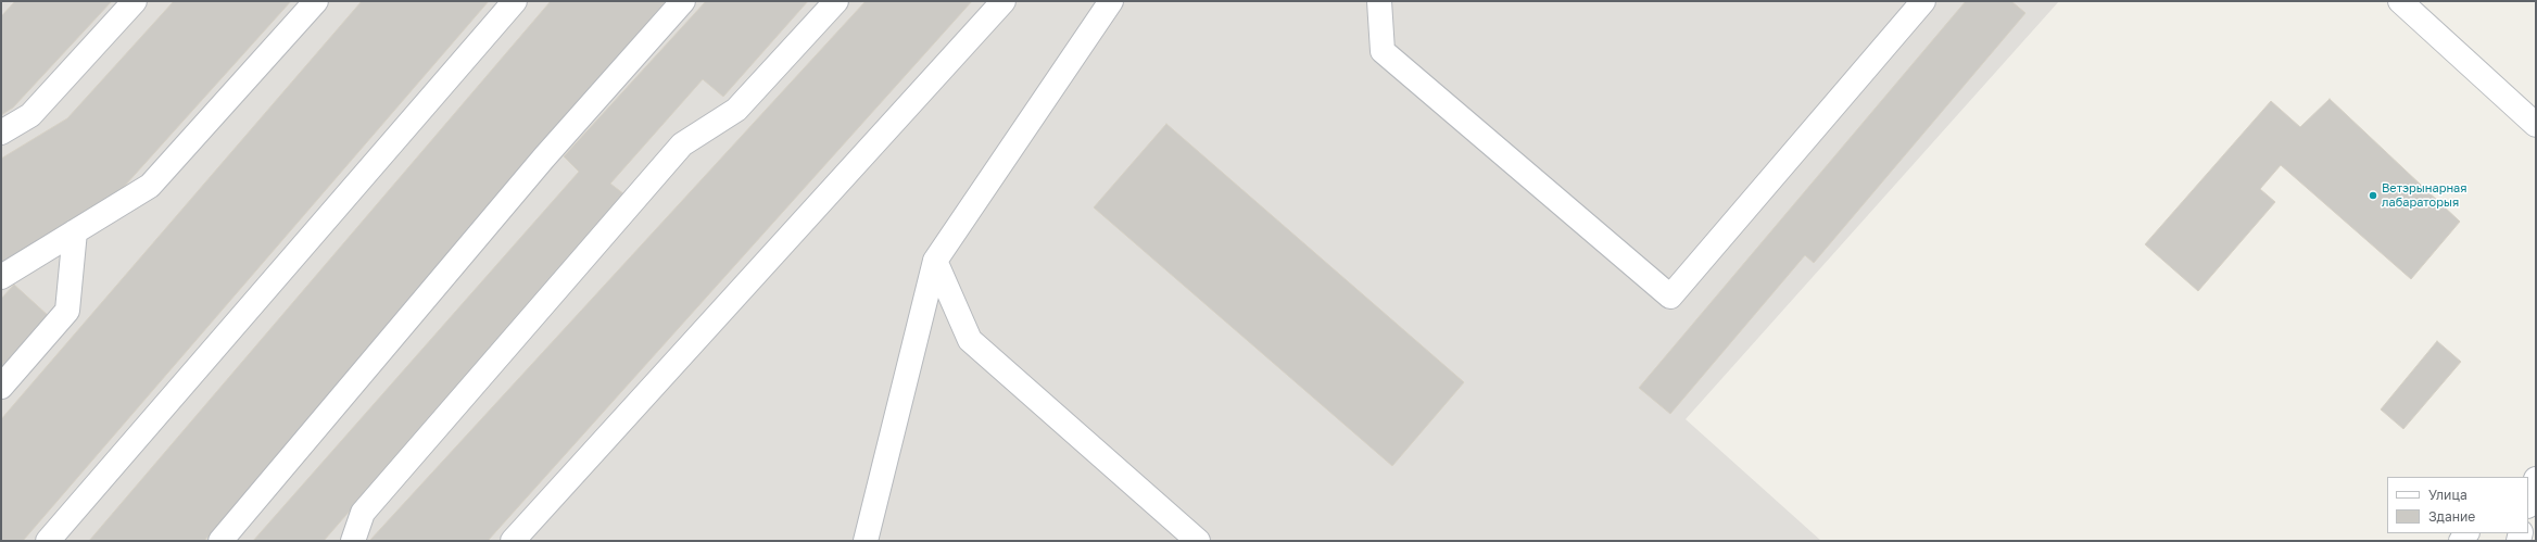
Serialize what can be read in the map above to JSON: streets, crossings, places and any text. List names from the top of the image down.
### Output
{
  "places": ["Ветэрынарная лабараторыя"],
  "legend": ["Улица", "Здание"]
}
